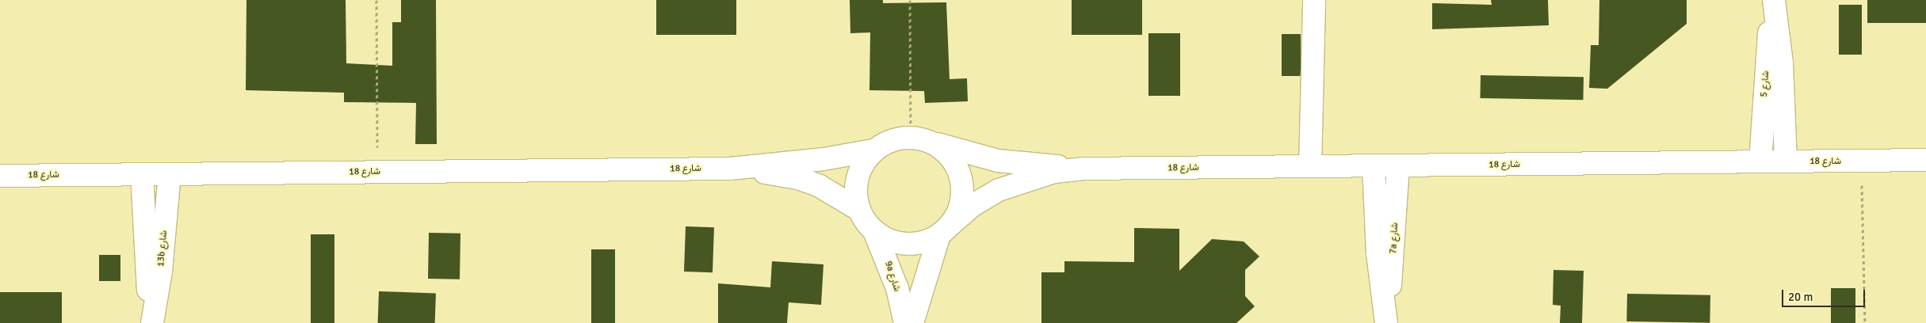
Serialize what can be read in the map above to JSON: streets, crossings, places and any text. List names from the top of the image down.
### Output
{
  "streets": {
    "street": [
      "شارع 5",
      "شارع 18",
      "7a شارع",
      "13b شارع",
      "9a شارع"
    ]
  },
  "crossings": [
    ["شارع 5", "شارع 18"],
    ["شارع 18", "7a شارع"],
    ["شارع 18", "13b شارع"],
    ["شارع 18", "9a شارع"]
  ],
  "scale_bar": "20 m"
}
